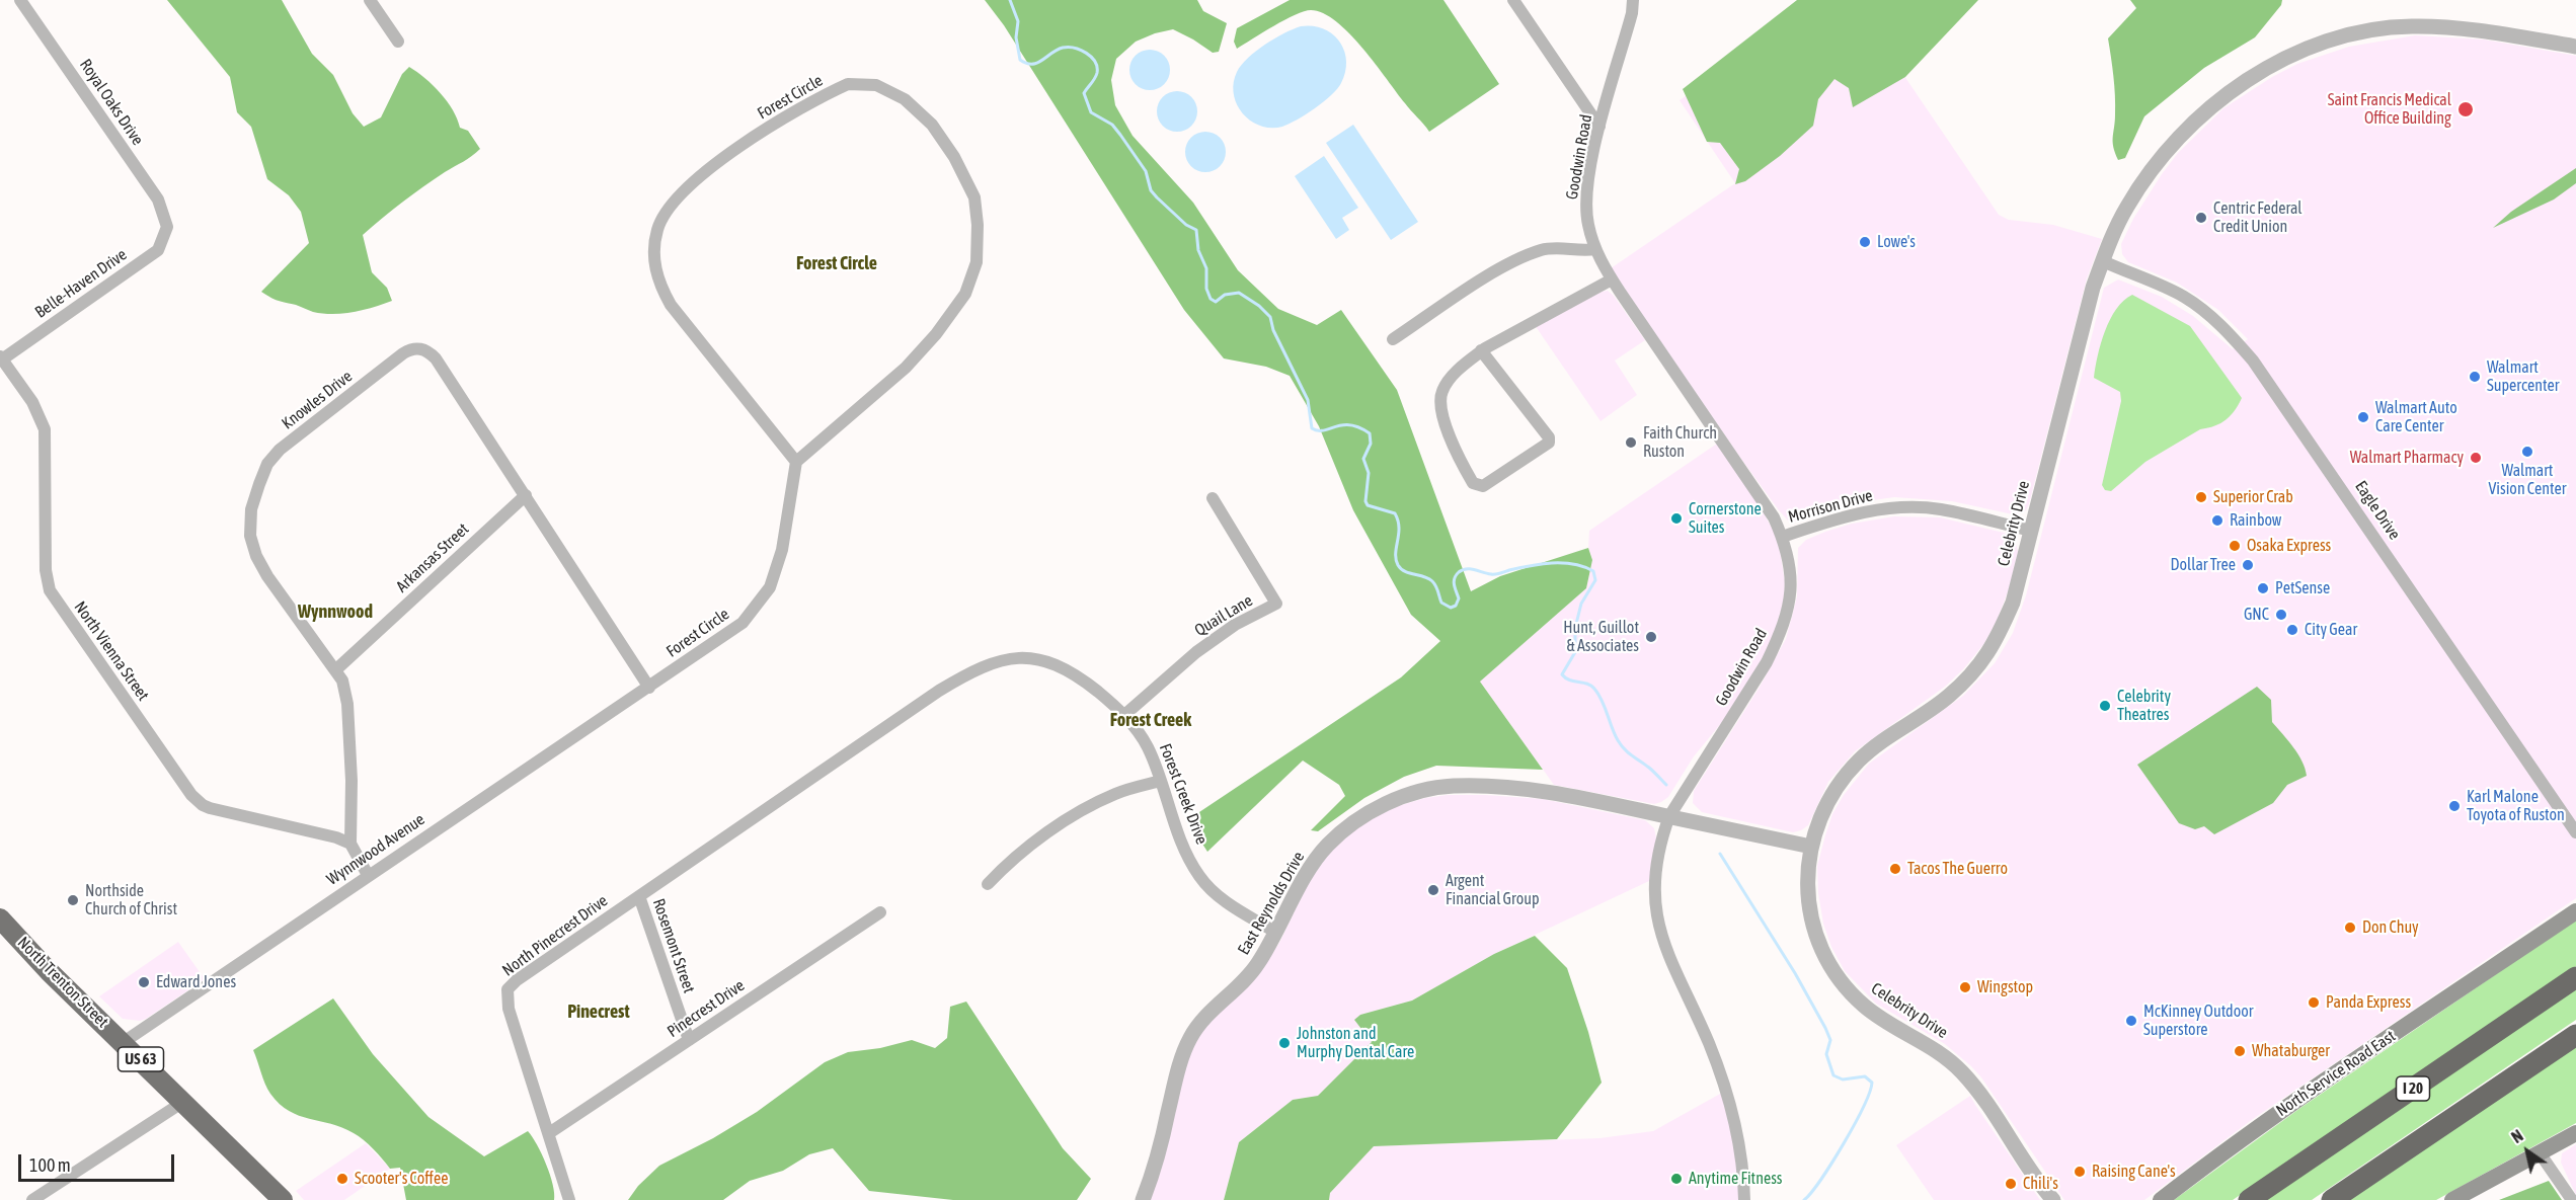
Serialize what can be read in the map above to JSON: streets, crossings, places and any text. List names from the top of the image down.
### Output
{
  "streets": {
    "highway": ["North Trenton Street", "US 63", "I 20"],
    "main road": ["North Service Road East"],
    "street": [
      "Forest Circle",
      "Royal Oaks Drive",
      "Goodwin Road",
      "Belle-Haven Drive",
      "Knowles Drive",
      "Morrison Drive",
      "Eagle Drive",
      "Celebrity Drive",
      "Arkansas Street",
      "Quail Lane",
      "North Vienna Street",
      "Forest Creek Drive",
      "Wynnwood Avenue",
      "East Reynolds Drive",
      "North Pinecrest Drive",
      "Rosemont Street",
      "Pinecrest Drive"
    ]
  },
  "crossings": [
    ["Forest Circle", "Knowles Drive"],
    ["Forest Circle", "Wynnwood Avenue"],
    ["Royal Oaks Drive", "Belle-Haven Drive"],
    ["Goodwin Road", "Morrison Drive"],
    ["Goodwin Road", "East Reynolds Drive"],
    ["Belle-Haven Drive", "North Vienna Street"],
    ["Knowles Drive", "Arkansas Street"],
    ["Knowles Drive", "North Vienna Street"],
    ["Knowles Drive", "Wynnwood Avenue"],
    ["Morrison Drive", "Celebrity Drive"],
    ["Eagle Drive", "Celebrity Drive"],
    ["Celebrity Drive", "East Reynolds Drive"],
    ["Quail Lane", "Forest Creek Drive"],
    ["Forest Creek Drive", "East Reynolds Drive"],
    ["Forest Creek Drive", "North Pinecrest Drive"],
    ["Wynnwood Avenue", "North Trenton Street"],
    ["North Pinecrest Drive", "Rosemont Street"],
    ["North Pinecrest Drive", "Pinecrest Drive"],
    ["Rosemont Street", "Pinecrest Drive"]
  ],
  "districts": [
    "Forest Circle",
    "Wynnwood",
    "Forest Creek",
    "Pinecrest"
  ],
  "places": [
    "Saint Francis Medical Office Building",
    "Centric Federal Credit Union",
    "Lowe's",
    "Walmart Supercenter",
    "Walmart Auto Care Center",
    "Faith Church Ruston",
    "Walmart Vision Center",
    "Walmart Pharmacy",
    "Superior Crab",
    "Cornerstone Suites",
    "Rainbow",
    "Osaka Express",
    "Dollar Tree",
    "PetSense",
    "GNC",
    "City Gear",
    "Hunt, Guillot & Associates",
    "Celebrity Theatres",
    "Karl Malone Toyota of Ruston",
    "Tacos The Guerro",
    "Argent Financial Group",
    "Northside Church of Christ",
    "Don Chuy",
    "Edward Jones",
    "Wingstop",
    "Panda Express",
    "McKinney Outdoor Superstore",
    "Johnston and Murphy Dental Care",
    "Whataburger",
    "Raising Cane's",
    "Scooter's Coffee",
    "Anytime Fitness",
    "Chili's"
  ],
  "scale_bar": "100 m",
  "north": "top left"
}
